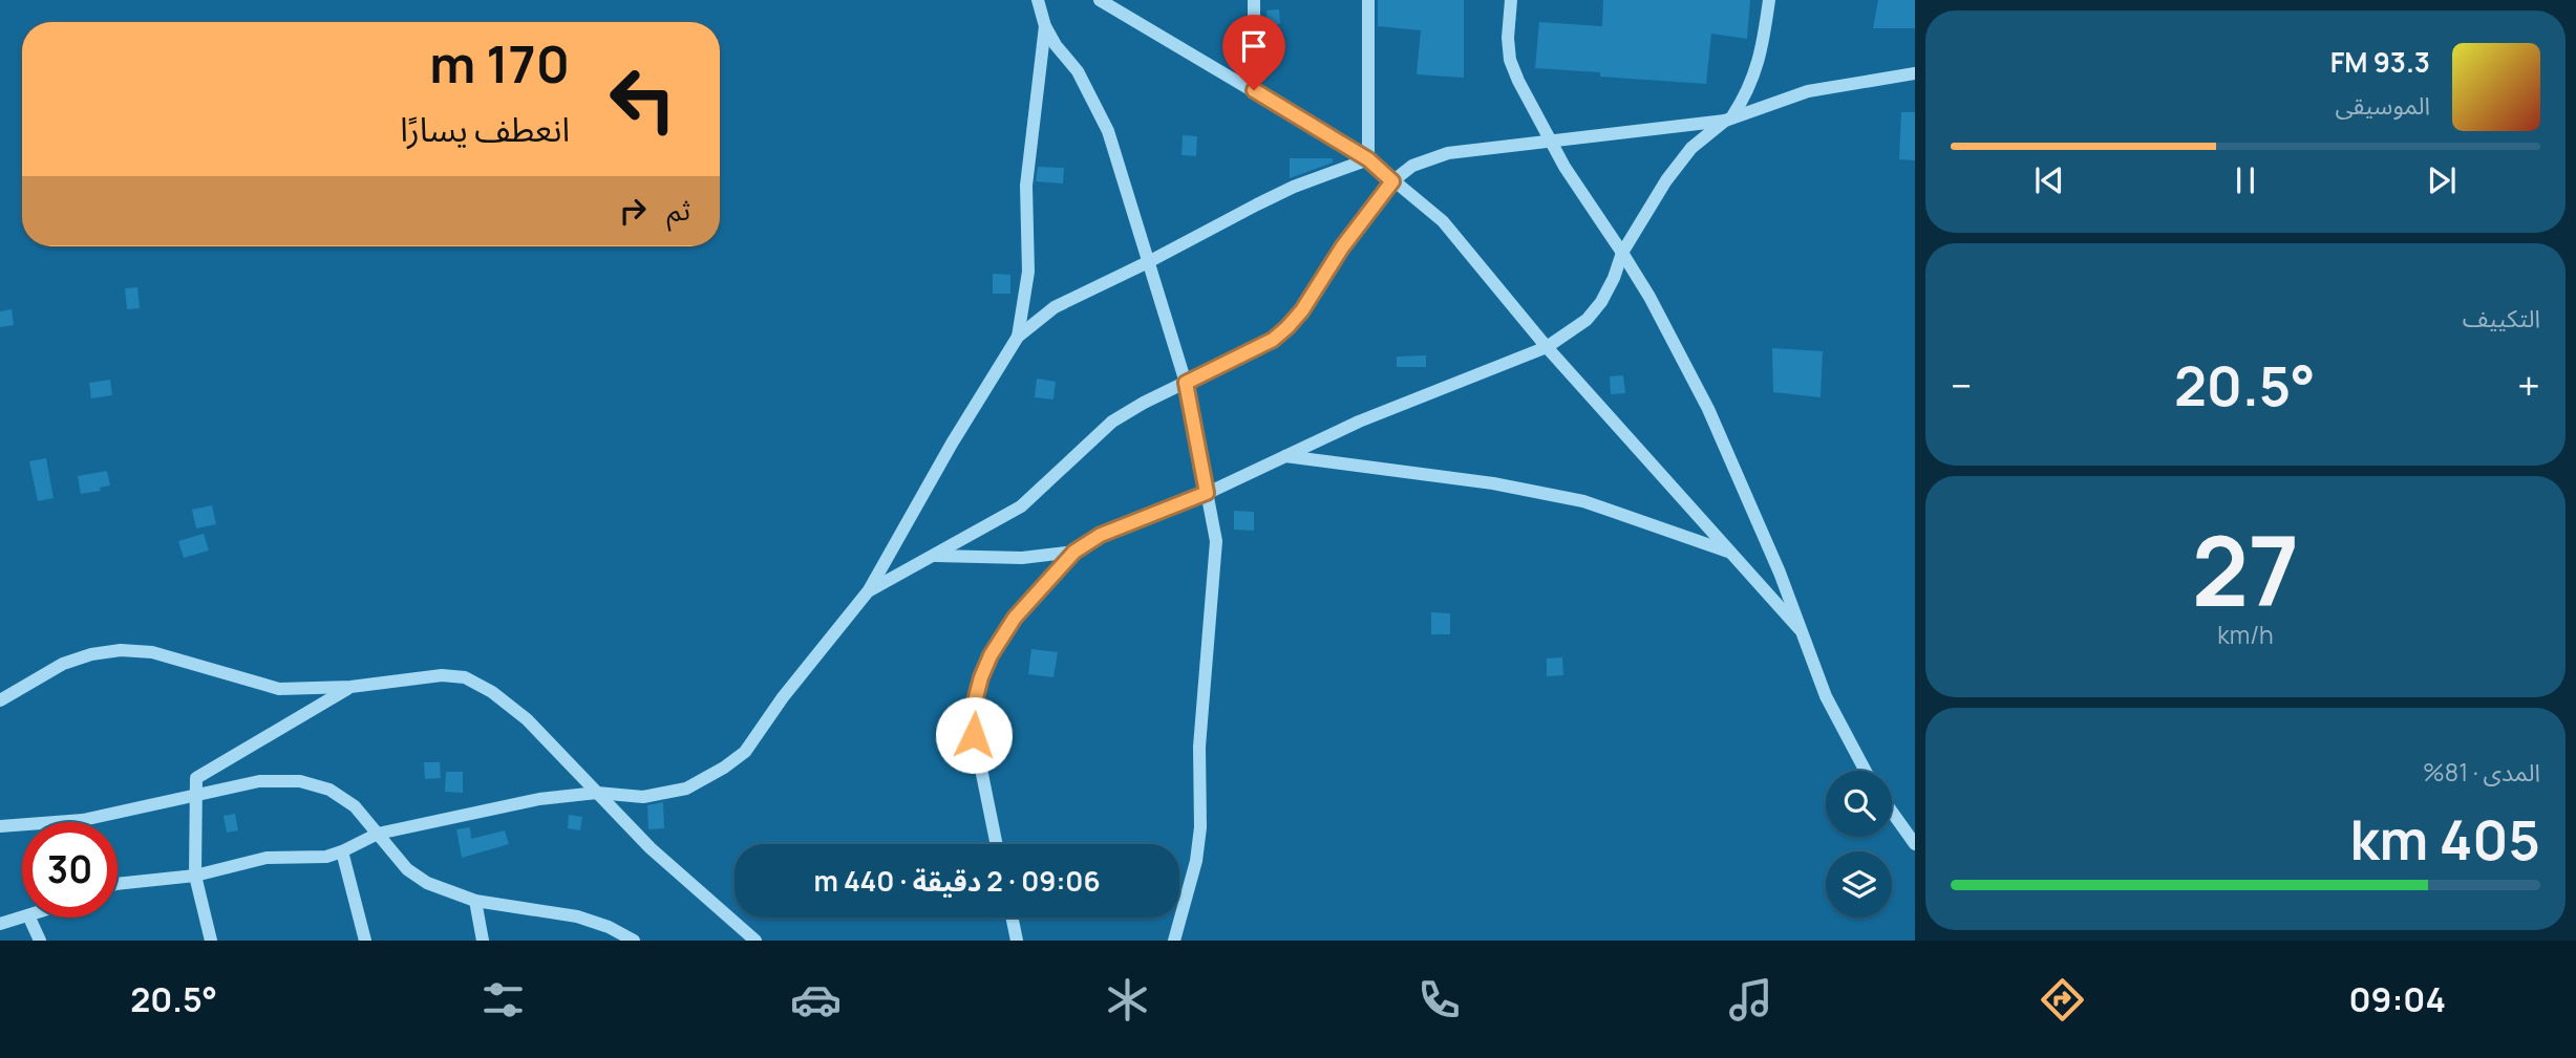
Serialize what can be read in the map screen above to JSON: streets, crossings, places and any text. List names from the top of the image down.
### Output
{
  "page": {
    "turn": ["170 m", "انعطف يسارًا"],
    "song": ["93.3 FM", "الموسيقى"],
    "then": "ثم",
    "tile": [
      "التكييف",
      ["27", "km/h"],
      ["المدى · 81%", "405 km"]
    ],
    "heat": ["−", "20.5°", "+"],
    "limit": "30",
    "trip": "09:06 · 2 دقيقة · 440 m",
    "tabs": ["09:04", "20.5°"]
  }
}
